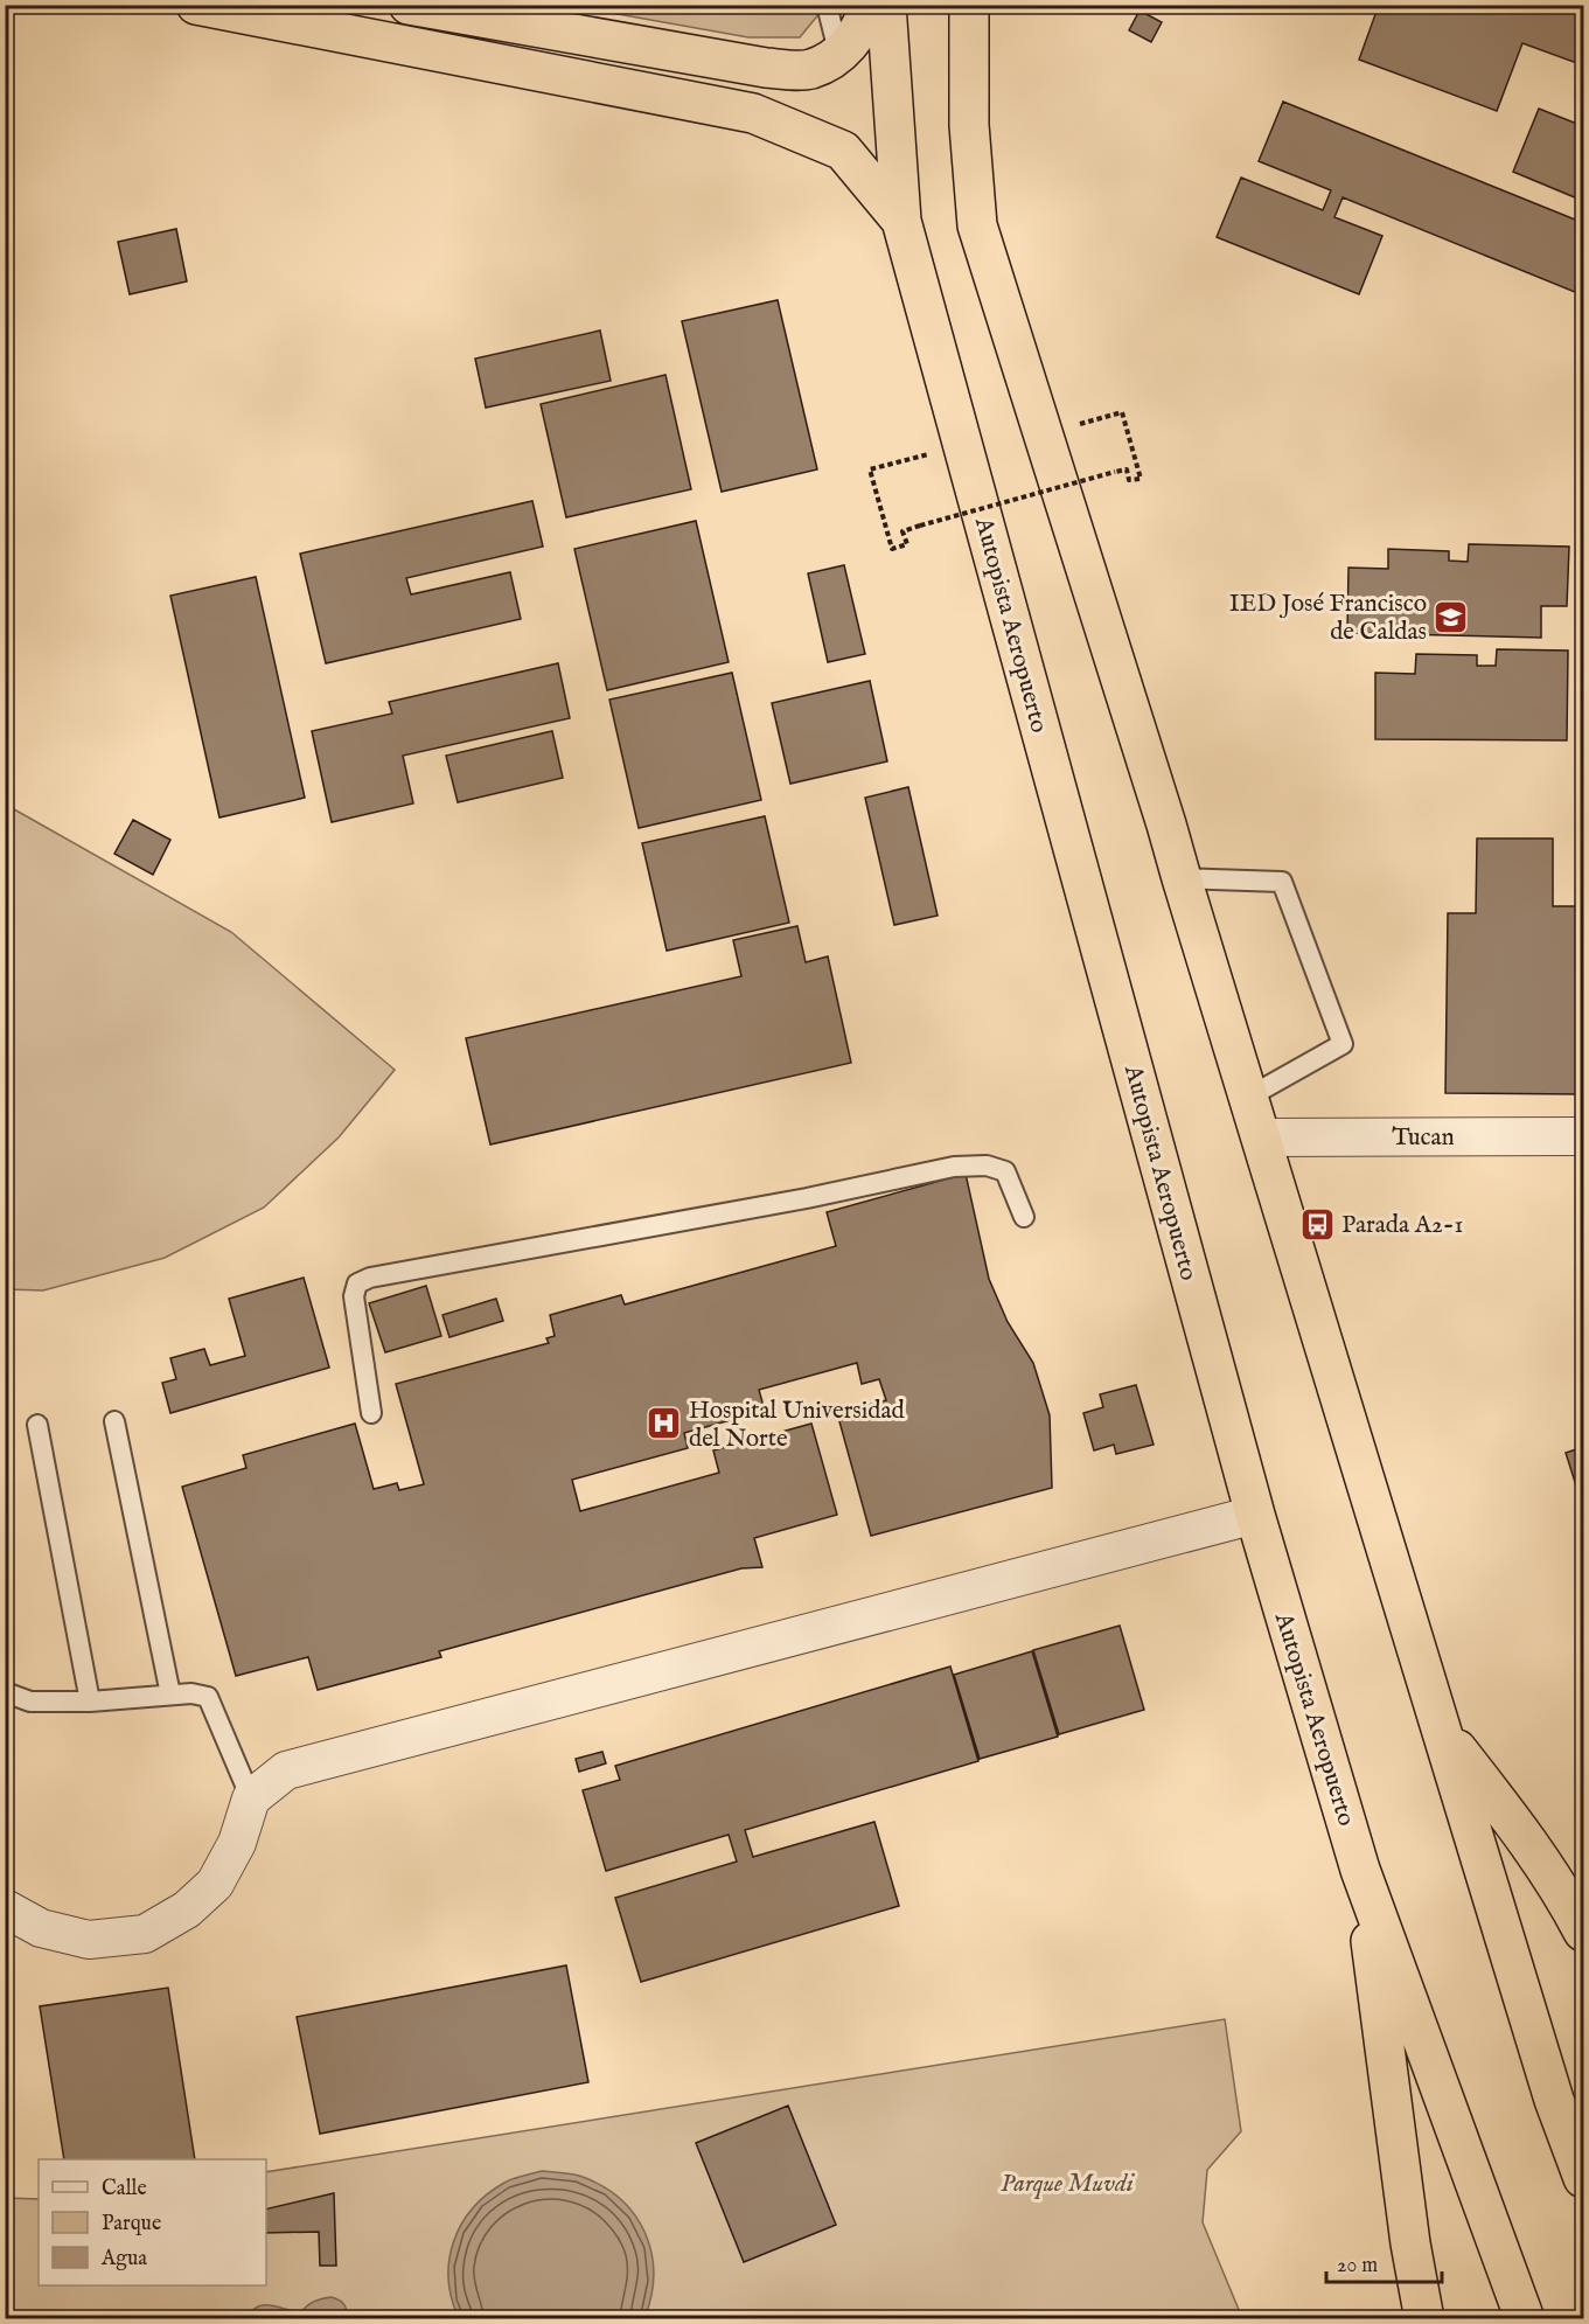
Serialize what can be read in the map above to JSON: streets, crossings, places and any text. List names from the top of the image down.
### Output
{
  "streets": {
    "highway": ["Autopista Aeropuerto"],
    "street": ["Tucan"]
  },
  "parks": ["Parque Muvdi"],
  "places": {
    "school or university": ["IED José Francisco de Caldas"],
    "bus stop": ["Parada A2-1"],
    "hospital": ["Hospital Universidad del Norte"]
  },
  "legend": ["Calle", "Parque", "Agua"],
  "scale_bar": "20 m"
}
